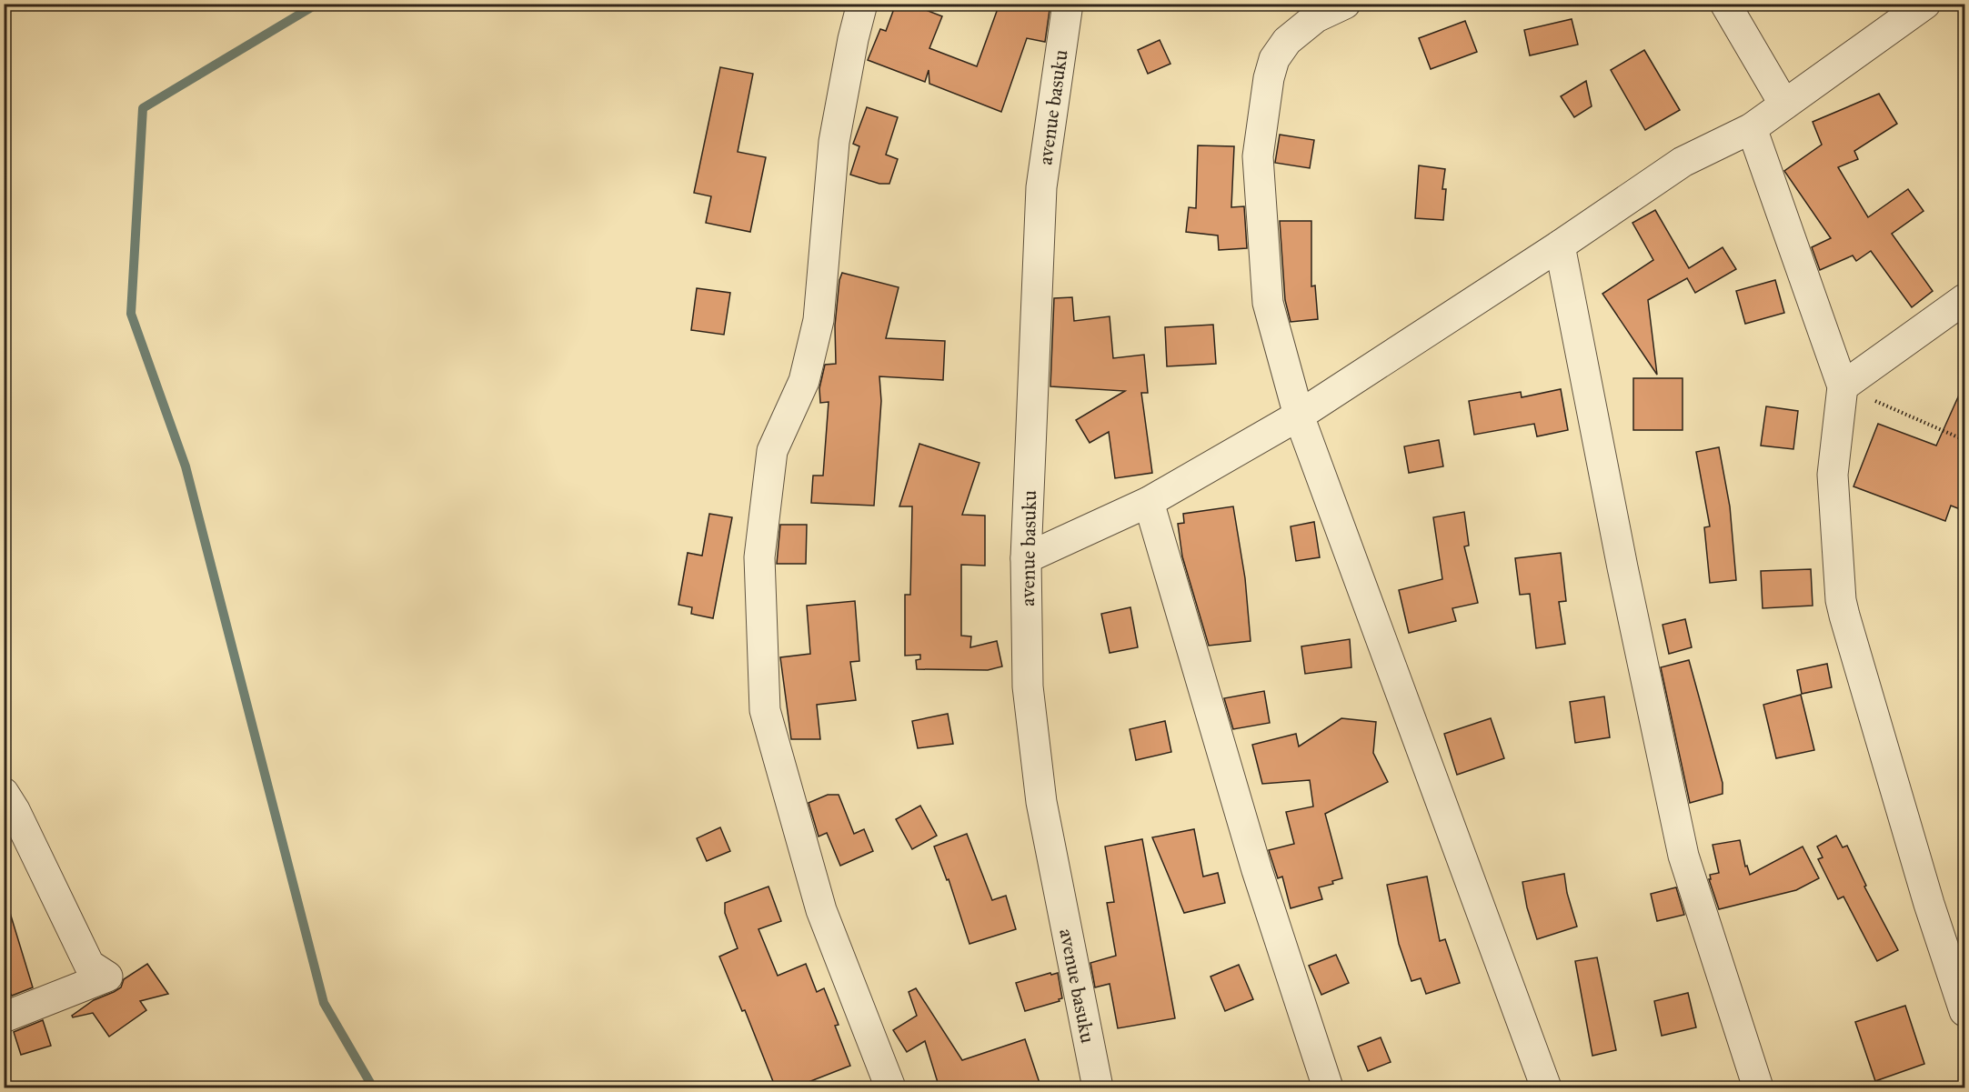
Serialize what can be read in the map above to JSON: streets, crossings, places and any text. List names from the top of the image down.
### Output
{
  "streets": {
    "street": ["avenue basuku"]
  }
}
